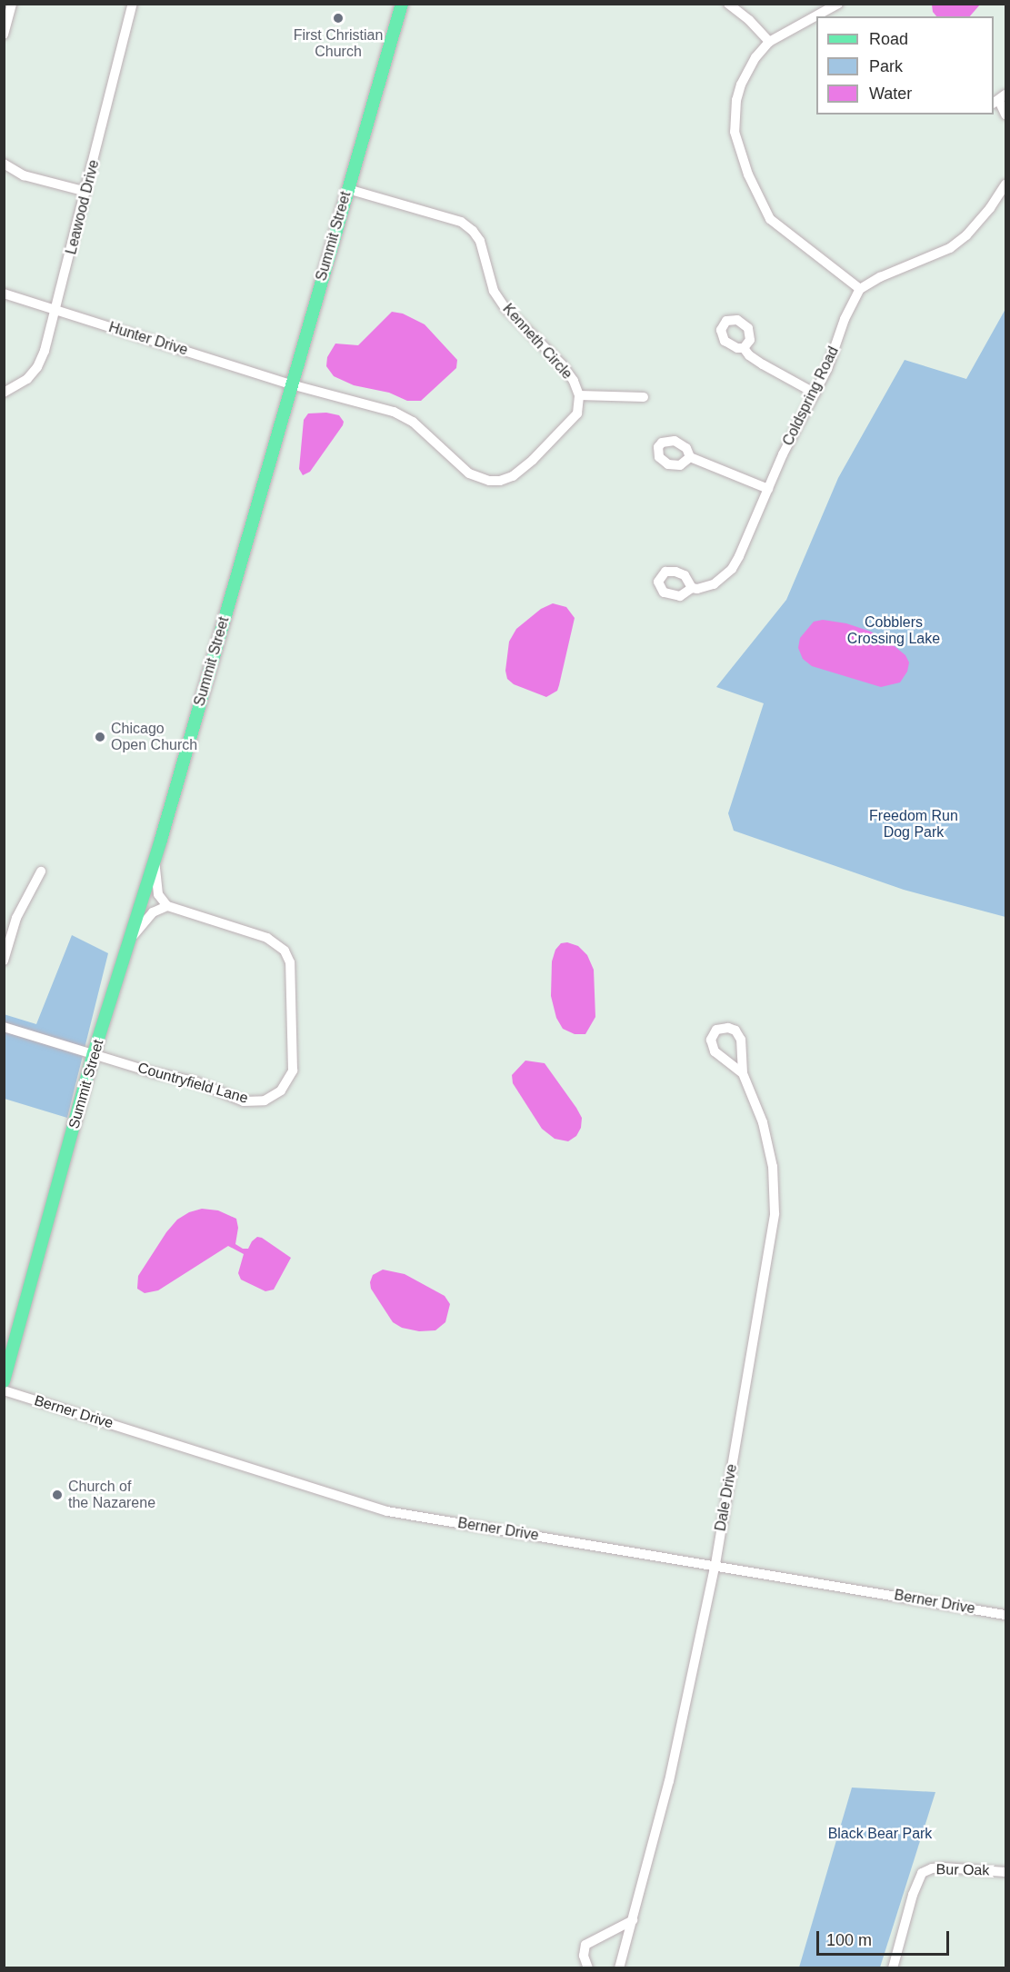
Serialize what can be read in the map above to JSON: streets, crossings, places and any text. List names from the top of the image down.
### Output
{
  "streets": {
    "main road": ["Summit Street"],
    "street": [
      "Leawood Drive",
      "Hunter Drive",
      "Kenneth Circle",
      "Coldspring Road",
      "Countryfield Lane",
      "Berner Drive",
      "Dale Drive",
      "Bur Oak"
    ]
  },
  "crossings": [
    ["Leawood Drive", "Hunter Drive"],
    ["Summit Street", "Hunter Drive"],
    ["Summit Street", "Kenneth Circle"],
    ["Summit Street", "Countryfield Lane"],
    ["Hunter Drive", "Kenneth Circle"],
    ["Berner Drive", "Dale Drive"]
  ],
  "parks": ["Cobblers Crossing Lake", "Freedom Run Dog Park", "Black Bear Park"],
  "places": ["First Christian Church", "Chicago Open Church", "Church of the Nazarene"],
  "legend": ["Road", "Park", "Water"],
  "scale_bar": "100 m"
}
